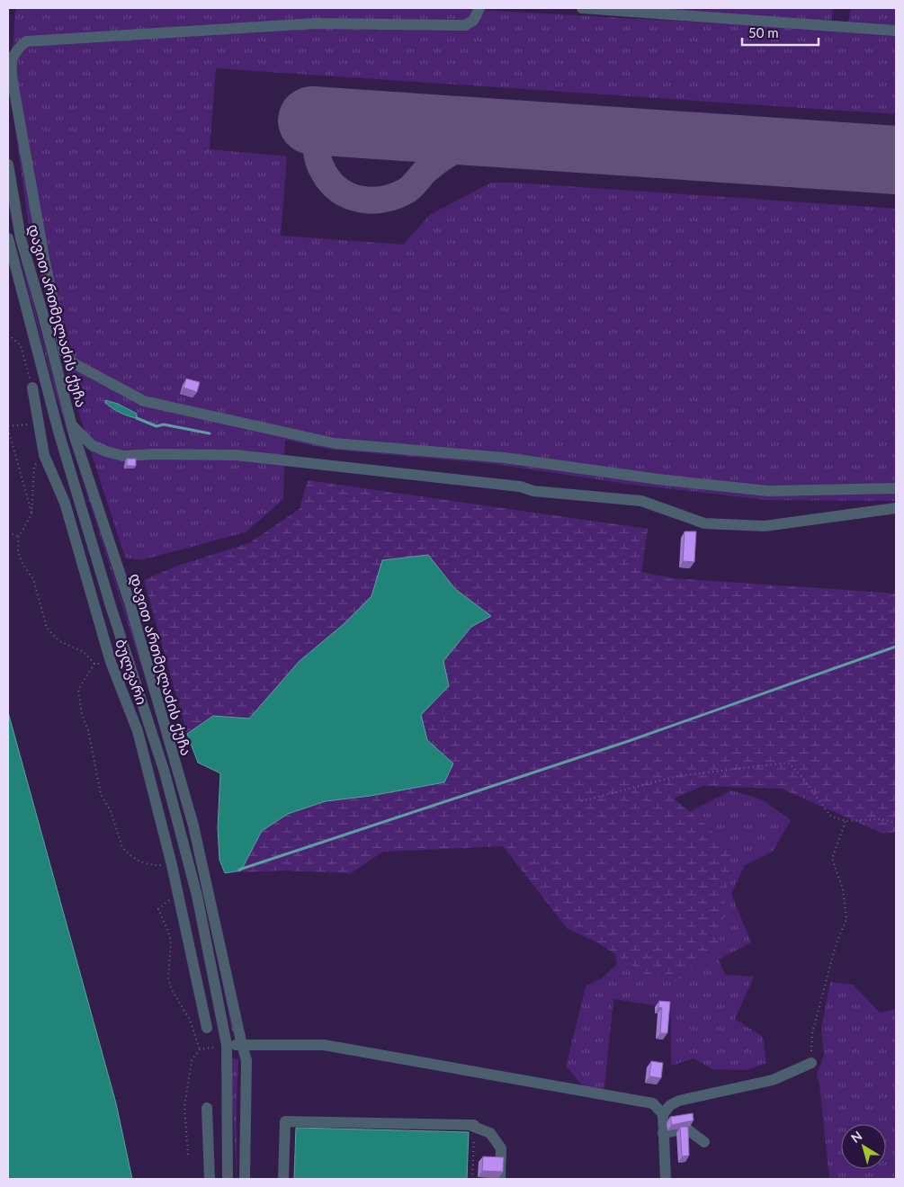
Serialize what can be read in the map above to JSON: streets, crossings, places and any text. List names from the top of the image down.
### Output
{
  "streets": {
    "street": ["დავით ართმელაძის ქუჩა", "ბულვარი"]
  },
  "scale_bar": "50 m",
  "north": "top left"
}
